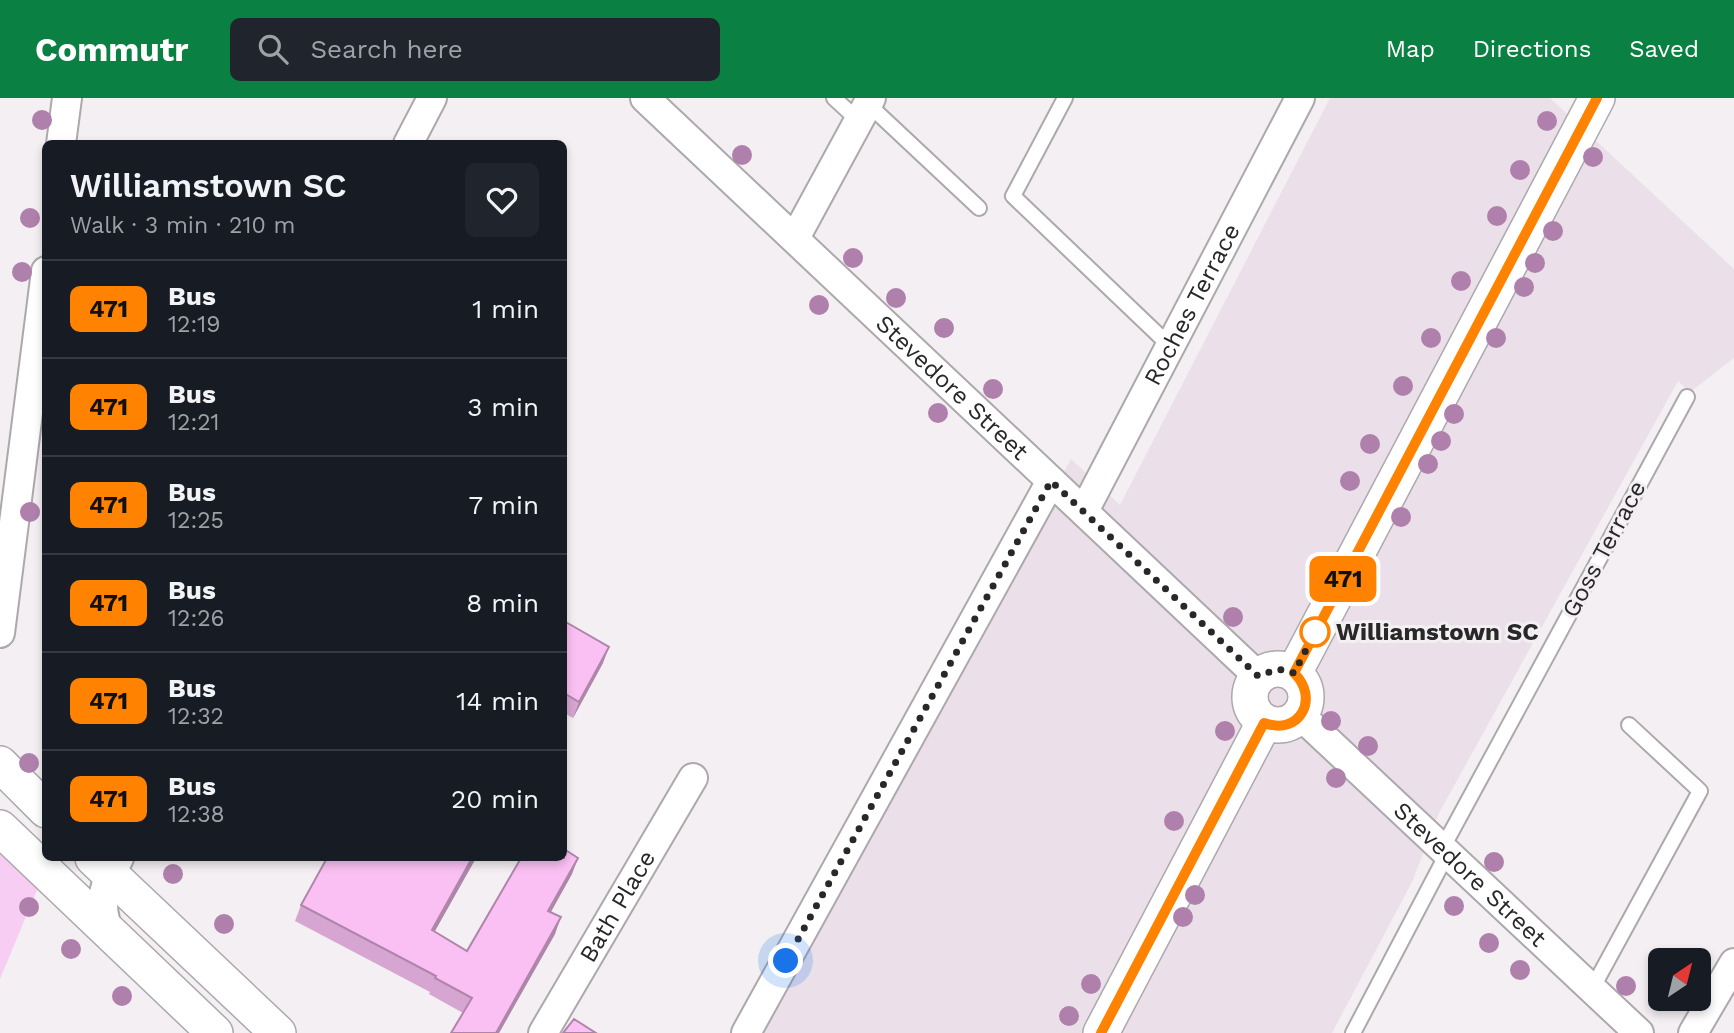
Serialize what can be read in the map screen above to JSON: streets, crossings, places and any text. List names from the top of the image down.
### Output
{
  "streets": {
    "street": ["Roches Terrace", "Stevedore Street", "Bath Place"],
    "lane": ["Goss Terrace"]
  },
  "crossings": [
    ["Roches Terrace", "Stevedore Street"],
    ["Stevedore Street", "Goss Terrace"]
  ],
  "places": ["Williamstown SC"],
  "lines": ["bus line 471"],
  "north": "top right",
  "page": {
    "header": "Commutr",
    "search": "Search here",
    "nav": ["Map", "Directions", "Saved"],
    "on_map": "471",
    "heading": ["Williamstown SC", "Walk · 3 min · 210 m"],
    "list": [
      {
        "mark": "471",
        "name": "Bus",
        "note": "12:19",
        "value": "1 min"
      },
      {
        "mark": "471",
        "name": "Bus",
        "note": "12:21",
        "value": "3 min"
      },
      {
        "mark": "471",
        "name": "Bus",
        "note": "12:25",
        "value": "7 min"
      },
      {
        "mark": "471",
        "name": "Bus",
        "note": "12:26",
        "value": "8 min"
      },
      {
        "mark": "471",
        "name": "Bus",
        "note": "12:32",
        "value": "14 min"
      },
      {
        "mark": "471",
        "name": "Bus",
        "note": "12:38",
        "value": "20 min"
      }
    ]
  }
}
